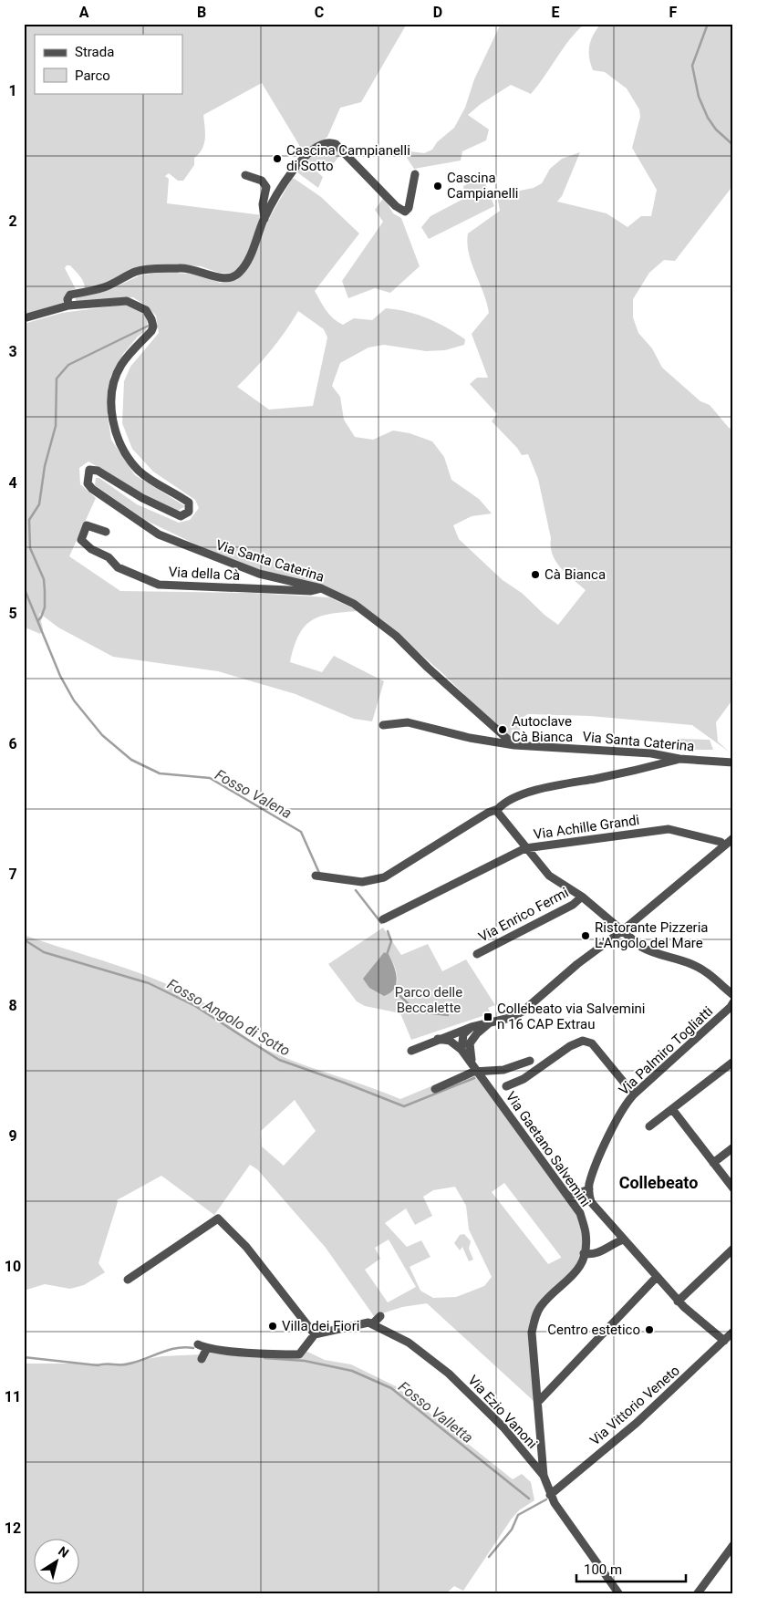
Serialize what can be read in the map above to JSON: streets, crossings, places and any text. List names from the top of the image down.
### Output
{
  "streets": {
    "street": [
      "Via Santa Caterina",
      "Via della Cà",
      "Via Achille Grandi",
      "Via Enrico Fermi",
      "Via Palmiro Togliatti",
      "Via Gaetano Salvemini",
      "Via Vittorio Veneto",
      "Via Ezio Vanoni"
    ]
  },
  "crossings": [
    ["Via Santa Caterina", "Via della Cà"],
    ["Via Achille Grandi", "Via Enrico Fermi"],
    ["Via Gaetano Salvemini", "Via Ezio Vanoni"],
    ["Via Vittorio Veneto", "Via Ezio Vanoni"]
  ],
  "districts": ["Collebeato"],
  "water": ["Fosso Valena", "Fosso Angolo di Sotto", "Fosso Valletta"],
  "parks": ["Parco delle Beccalette"],
  "places": {
    "other": [
      "Cascina Campianelli di Sotto",
      "Cascina Campianelli",
      "Cà Bianca",
      "Autoclave Cà Bianca",
      "Ristorante Pizzeria L'Angolo del Mare",
      "Villa dei Fiori",
      "Centro estetico"
    ],
    "transit": ["Collebeato via Salvemini n 16 CAP Extrau"]
  },
  "legend": ["Strada", "Parco"],
  "scale_bar": "100 m",
  "north": "top right",
  "grid": {
    "columns": [
      "A",
      "B",
      "C",
      "D",
      "E",
      "F"
    ],
    "rows": [
      "1",
      "2",
      "3",
      "4",
      "5",
      "6",
      "7",
      "8",
      "9",
      "10",
      "11",
      "12"
    ]
  }
}
